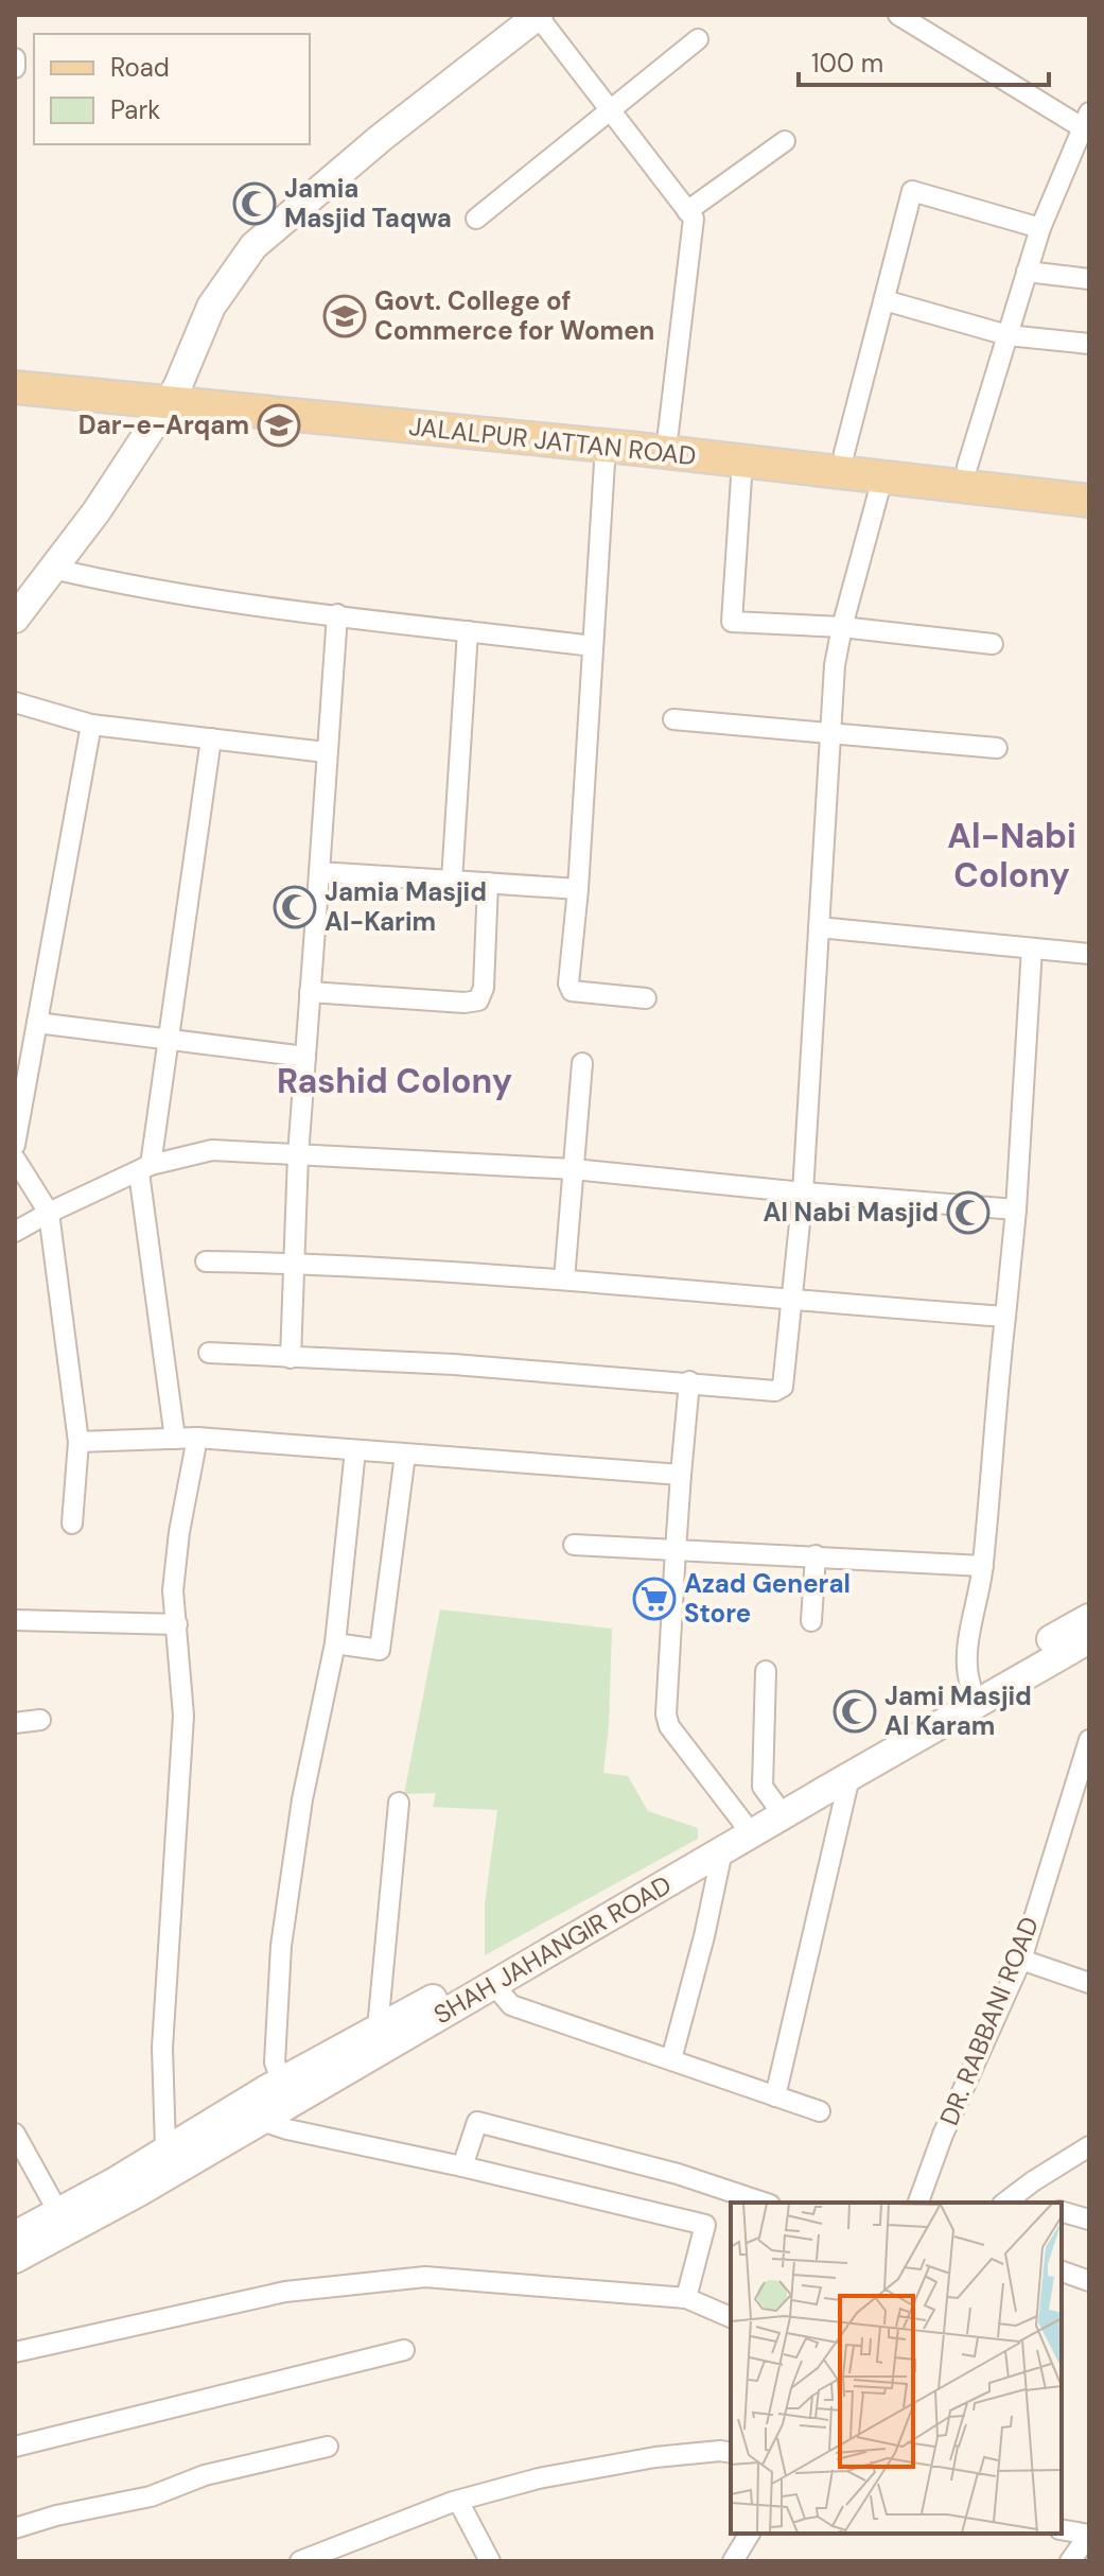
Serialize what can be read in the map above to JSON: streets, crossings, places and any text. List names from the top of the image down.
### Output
{
  "streets": {
    "main road": ["JALALPUR JATTAN ROAD"],
    "street": ["SHAH JAHANGIR ROAD", "DR. RABBANI ROAD"]
  },
  "districts": ["Al-Nabi Colony", "Rashid Colony"],
  "places": {
    "mosque": [
      "Jamia Masjid Taqwa",
      "Jamia Masjid Al-Karim",
      "Al Nabi Masjid",
      "Jami Masjid Al Karam"
    ],
    "school or university": ["Govt. College of Commerce for Women", "Dar-e-Arqam"],
    "supermarket": ["Azad General Store"]
  },
  "legend": ["Road", "Park"],
  "scale_bar": "100 m"
}
